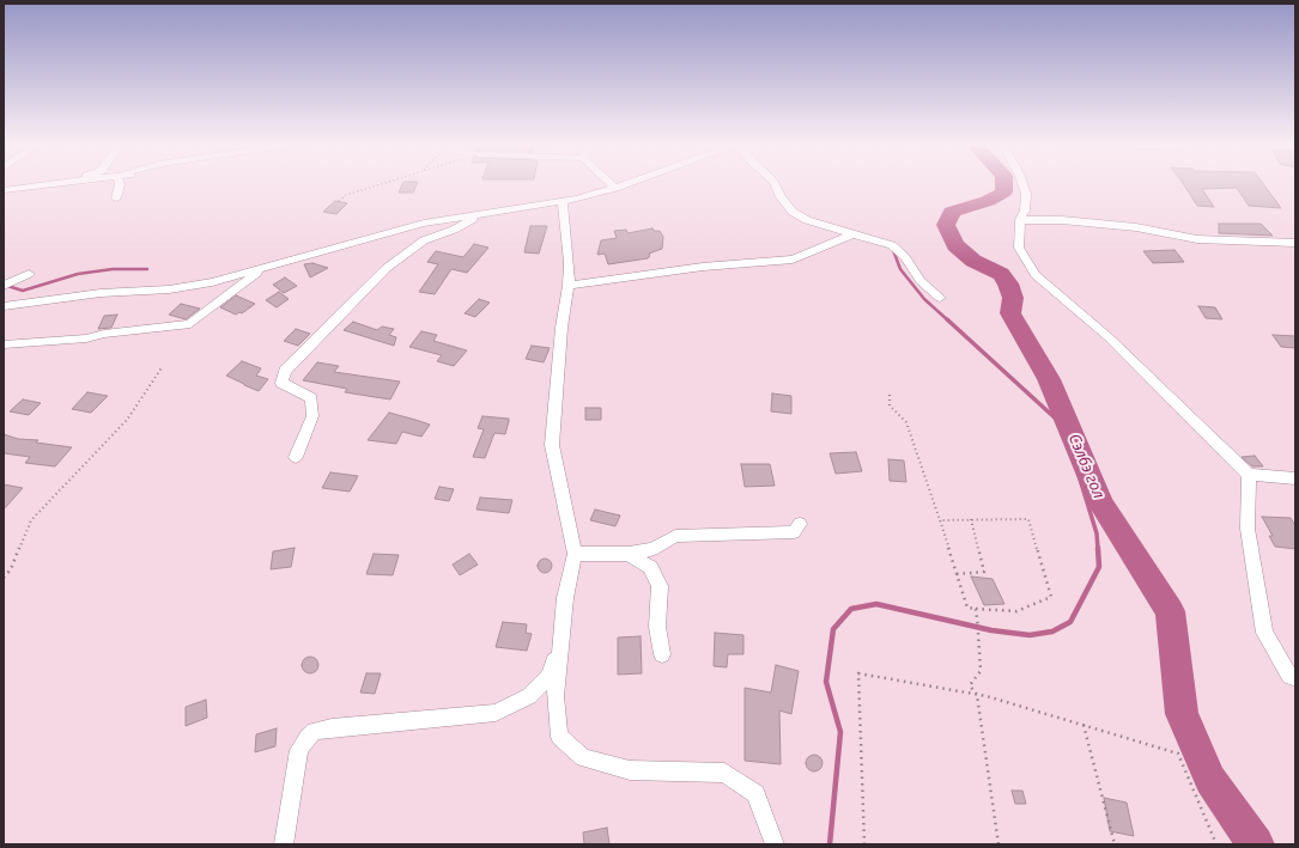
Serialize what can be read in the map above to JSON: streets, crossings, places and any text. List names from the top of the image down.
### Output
{
  "water": ["Сэлбэ гол"]
}
